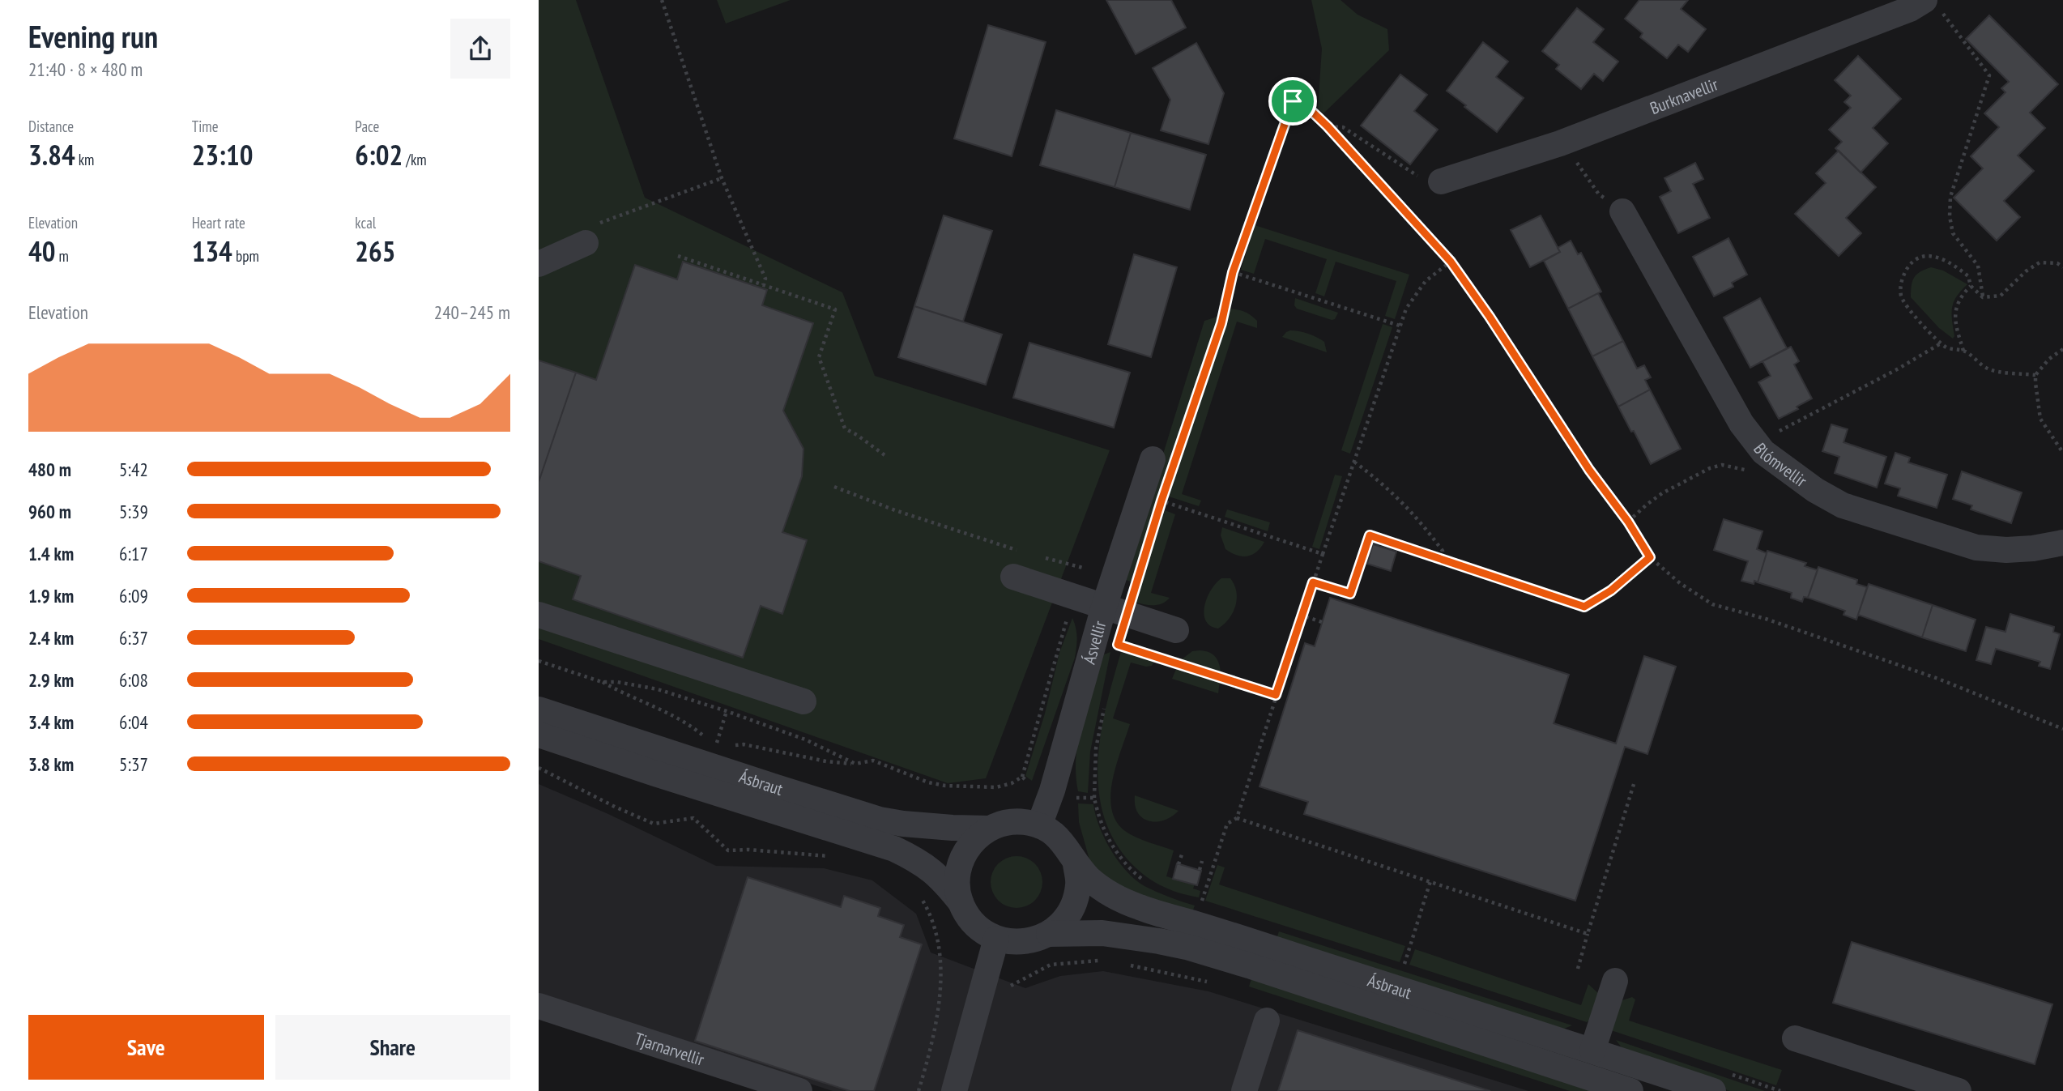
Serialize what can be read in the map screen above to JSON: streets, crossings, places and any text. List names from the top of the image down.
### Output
{
  "streets": {
    "street": [
      "Burknavellir",
      "Blómvellir",
      "Ásvellir",
      "Ásbraut",
      "Tjarnarvellir"
    ]
  },
  "crossings": [
    ["Ásvellir", "Ásbraut"]
  ],
  "page": {
    "heading": ["Evening run", "21:40 · 8 × 480 m"],
    "stats": [
      ["Distance", "3.84 km"],
      ["Time", "23:10"],
      ["Pace", "6:02 /km"],
      ["Elevation", "40 m"],
      ["Heart rate", "134 bpm"],
      ["kcal", "265"]
    ],
    "chart": ["Elevation", "240–245 m"],
    "list": [
      {
        "name": "480 m",
        "note": "5:42"
      },
      {
        "name": "960 m",
        "note": "5:39"
      },
      {
        "name": "1.4 km",
        "note": "6:17"
      },
      {
        "name": "1.9 km",
        "note": "6:09"
      },
      {
        "name": "2.4 km",
        "note": "6:37"
      },
      {
        "name": "2.9 km",
        "note": "6:08"
      },
      {
        "name": "3.4 km",
        "note": "6:04"
      },
      {
        "name": "3.8 km",
        "note": "5:37"
      }
    ],
    "buttons": ["Save", "Share"]
  }
}
